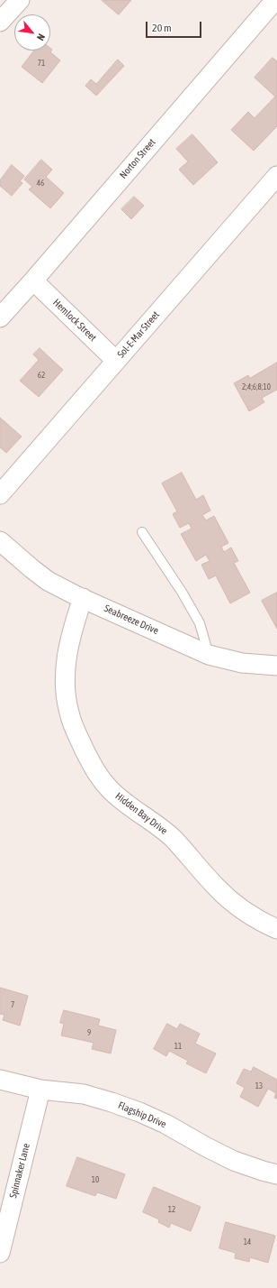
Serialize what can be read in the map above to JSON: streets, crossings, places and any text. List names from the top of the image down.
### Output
{
  "streets": {
    "street": [
      "Norton Street",
      "Hemlock Street",
      "Sol-E-Mar Street",
      "Seabreeze Drive",
      "Hidden Bay Drive",
      "Flagship Drive",
      "Spinnaker Lane"
    ]
  },
  "crossings": [
    ["Norton Street", "Hemlock Street"],
    ["Hemlock Street", "Sol-E-Mar Street"],
    ["Seabreeze Drive", "Hidden Bay Drive"],
    ["Flagship Drive", "Spinnaker Lane"]
  ],
  "house_numbers": [
    "71",
    "46",
    "62",
    "2;4;6;8;10",
    "7",
    "9",
    "11",
    "13",
    "10",
    "12",
    "14"
  ],
  "scale_bar": "20 m",
  "north": "bottom right"
}
